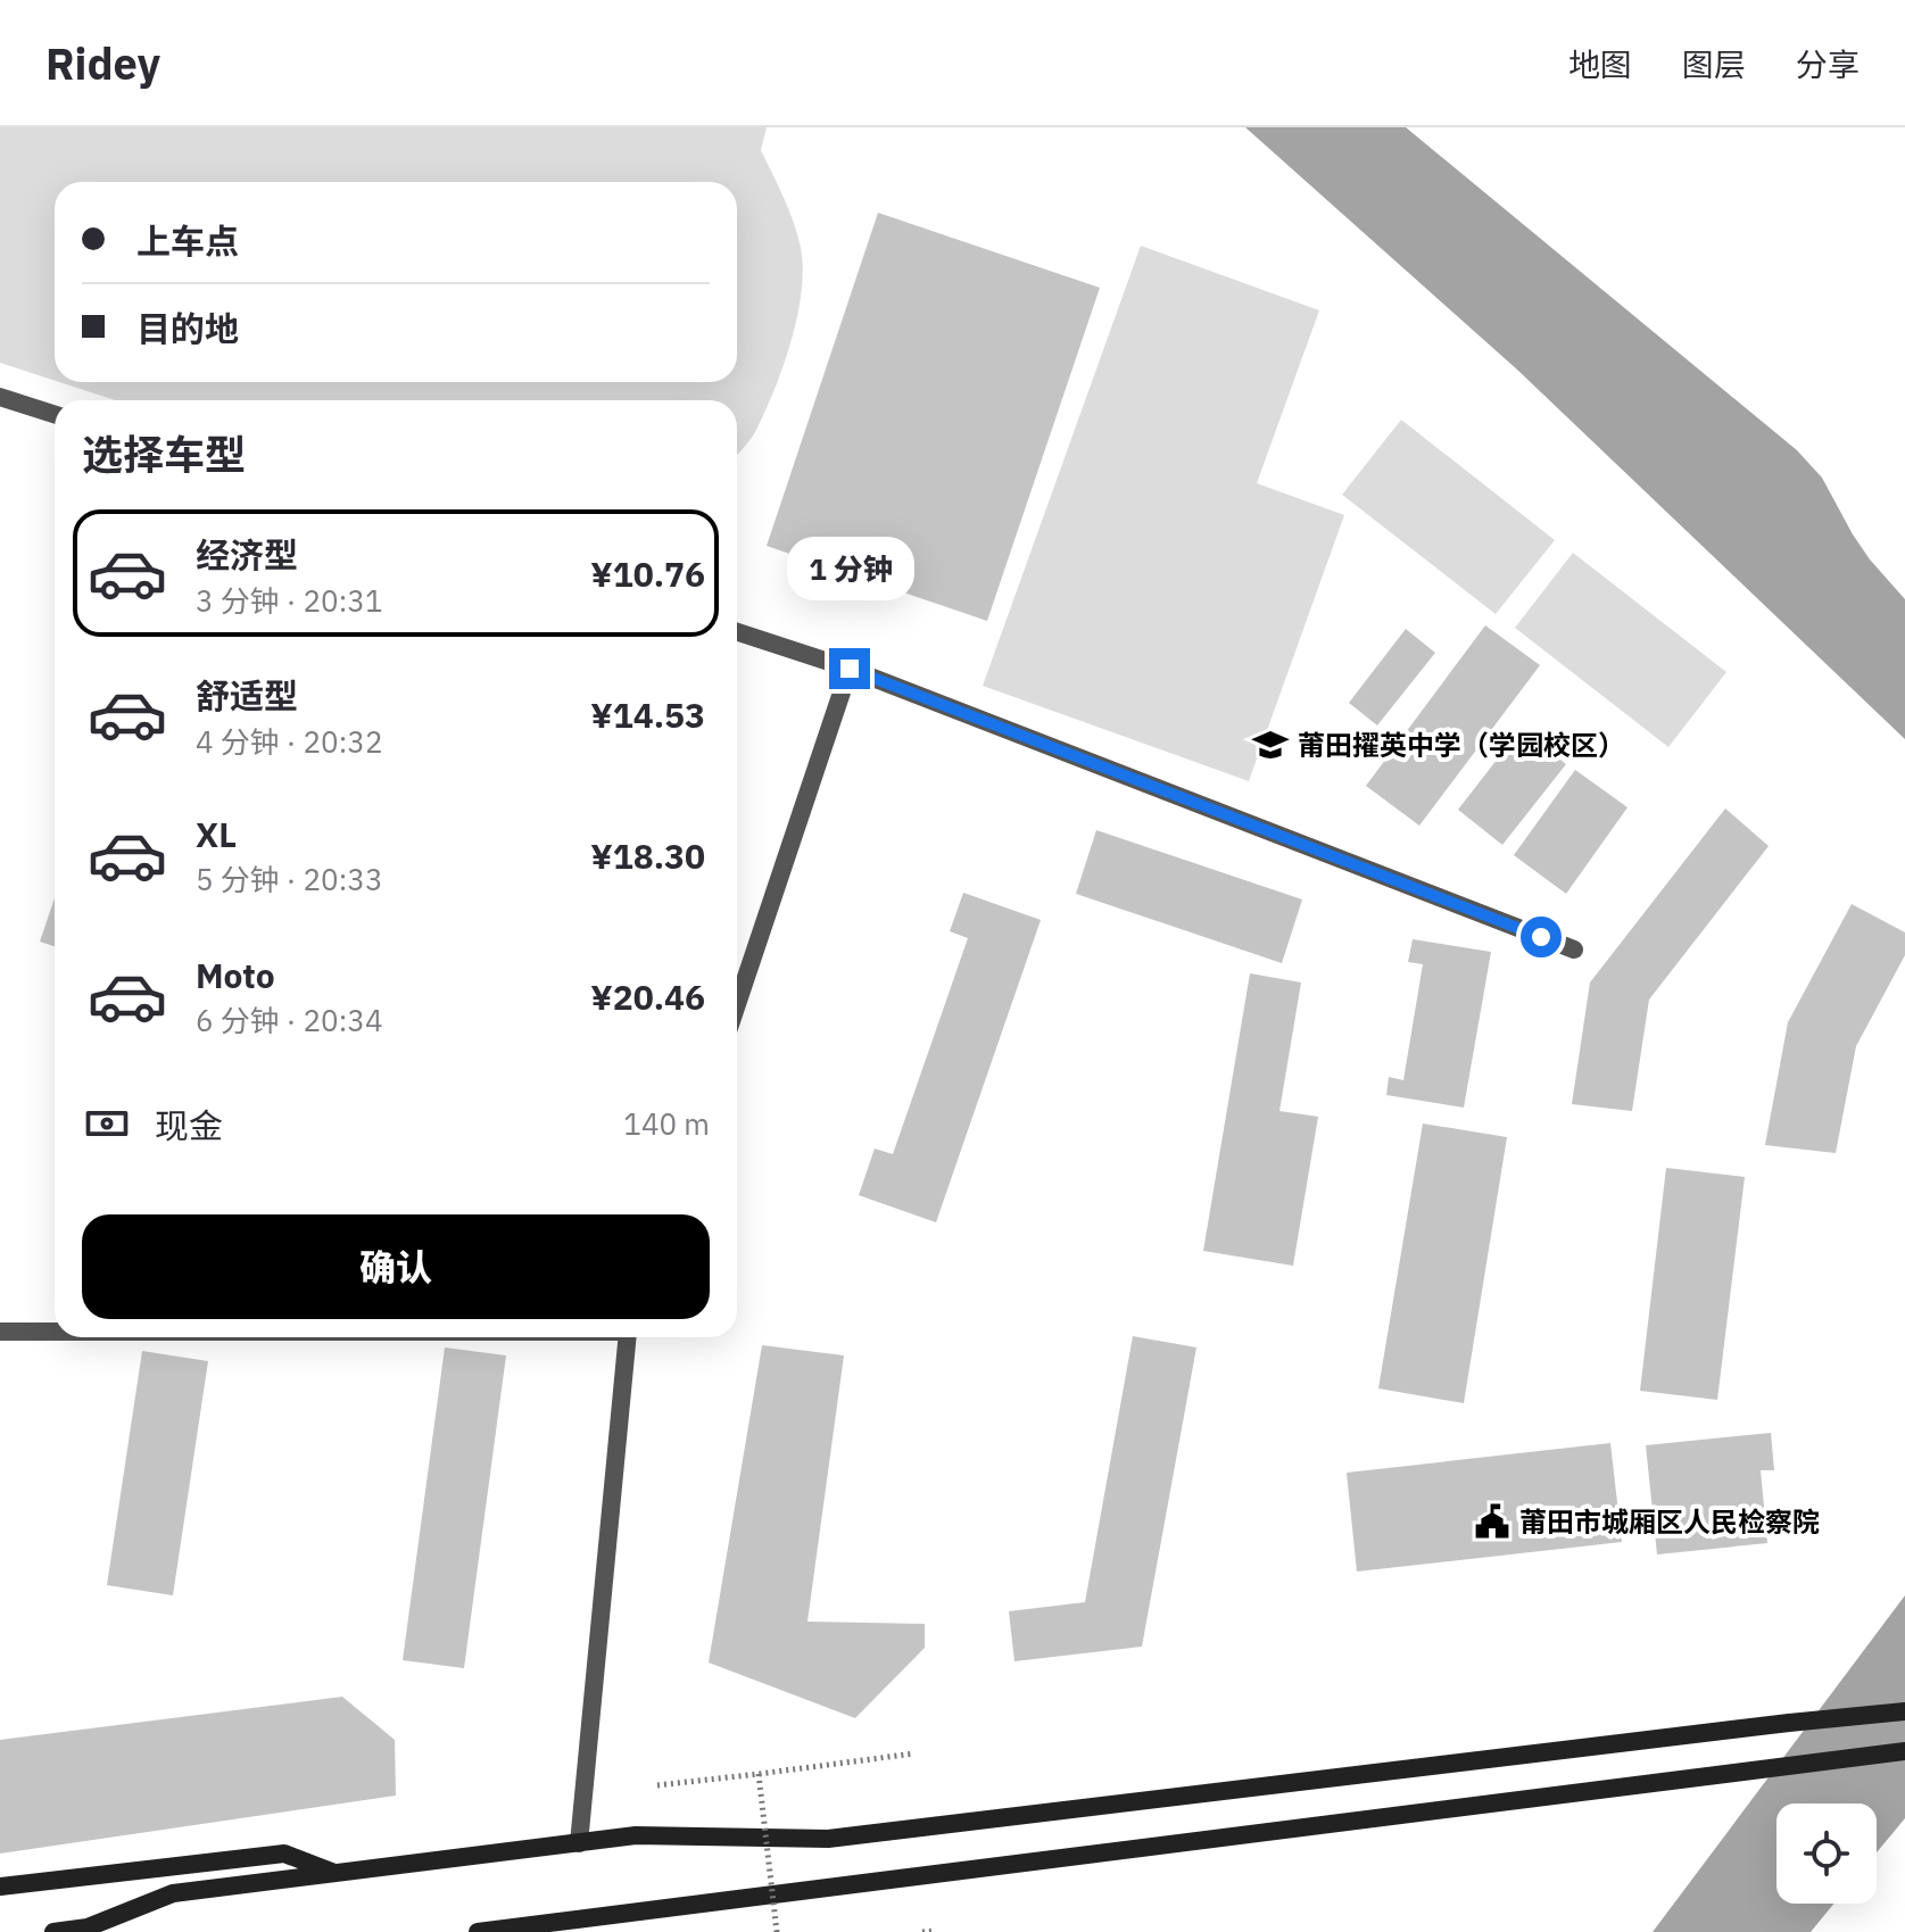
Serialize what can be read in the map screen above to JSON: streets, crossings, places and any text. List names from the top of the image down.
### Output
{
  "places": {
    "school or university": ["莆田擢英中学（学园校区）"],
    "public building": ["莆田市城厢区人民检察院"]
  },
  "page": {
    "header": "Ridey",
    "nav": ["地图", "图层", "分享"],
    "banner": ["上车点", "目的地"],
    "heading": "选择车型",
    "list": [
      {
        "name": "经济型",
        "note": "3 分钟 · 20:31",
        "value": "¥10.76"
      },
      {
        "name": "舒适型",
        "note": "4 分钟 · 20:32",
        "value": "¥14.53"
      },
      {
        "name": "XL",
        "note": "5 分钟 · 20:33",
        "value": "¥18.30"
      },
      {
        "name": "Moto",
        "note": "6 分钟 · 20:34",
        "value": "¥20.46"
      }
    ],
    "bubble": "1 分钟",
    "pay": ["现金", "140 m"],
    "buttons": "确认"
  }
}
